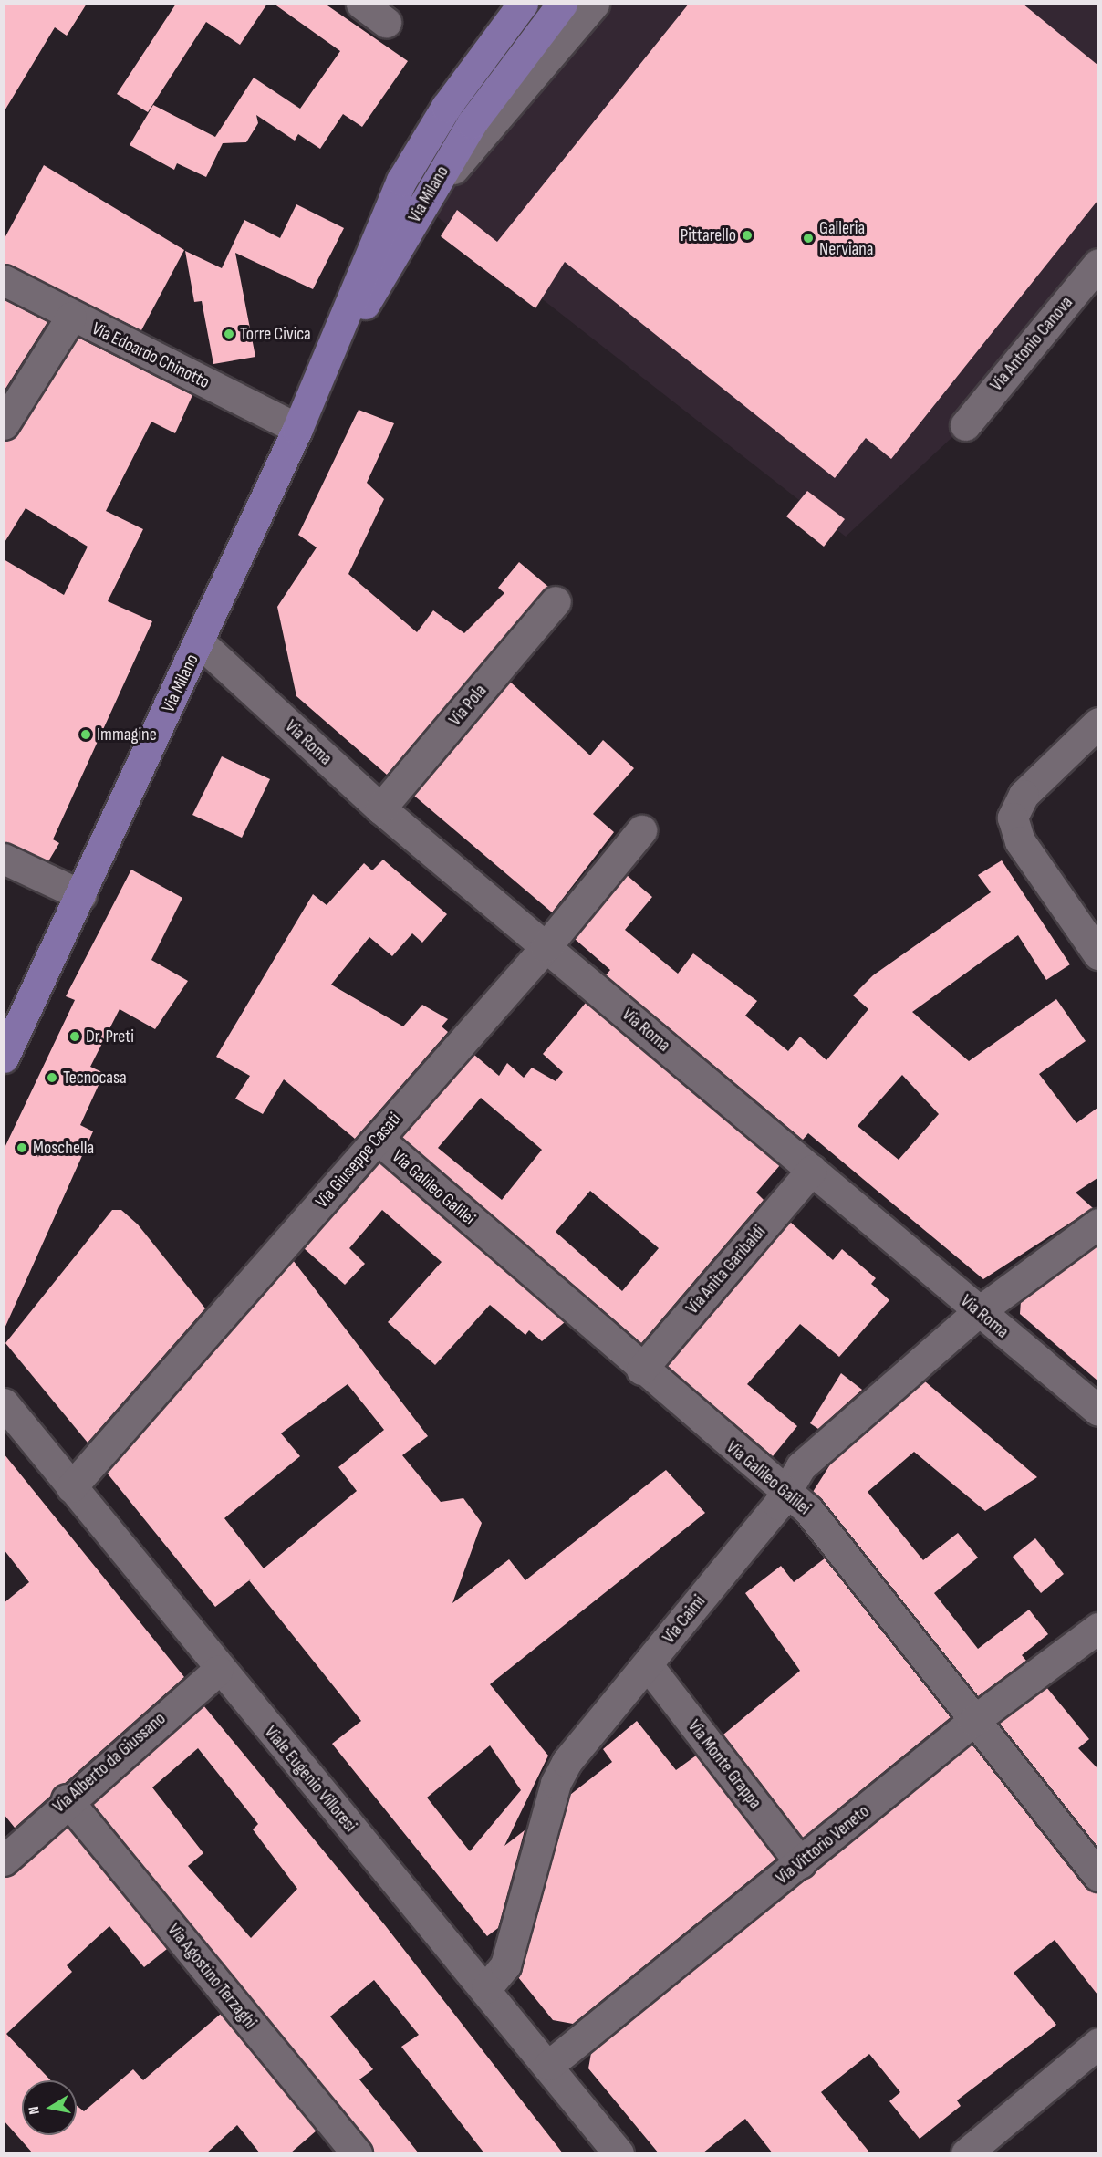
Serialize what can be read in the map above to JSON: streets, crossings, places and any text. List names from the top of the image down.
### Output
{
  "streets": {
    "main road": ["Via Milano"],
    "street": [
      "Via Antonio Canova",
      "Via Edoardo Chinotto",
      "Via Pola",
      "Via Roma",
      "Via Giuseppe Casati",
      "Via Galileo Galilei",
      "Via Anita Garibaldi",
      "Via Caimi",
      "Via Alberto da Giussano",
      "Via Monte Grappa",
      "Viale Eugenio Villoresi",
      "Via Vittorio Veneto",
      "Via Agostino Terzaghi"
    ]
  },
  "crossings": [
    ["Via Milano", "Via Edoardo Chinotto"],
    ["Via Milano", "Via Roma"],
    ["Via Pola", "Via Roma"],
    ["Via Roma", "Via Giuseppe Casati"],
    ["Via Roma", "Via Anita Garibaldi"],
    ["Via Roma", "Via Caimi"],
    ["Via Giuseppe Casati", "Via Galileo Galilei"],
    ["Via Giuseppe Casati", "Viale Eugenio Villoresi"],
    ["Via Galileo Galilei", "Via Anita Garibaldi"],
    ["Via Galileo Galilei", "Via Caimi"],
    ["Via Galileo Galilei", "Via Vittorio Veneto"],
    ["Via Caimi", "Via Monte Grappa"],
    ["Via Caimi", "Viale Eugenio Villoresi"],
    ["Via Alberto da Giussano", "Viale Eugenio Villoresi"],
    ["Via Alberto da Giussano", "Via Agostino Terzaghi"],
    ["Via Monte Grappa", "Via Vittorio Veneto"],
    ["Viale Eugenio Villoresi", "Via Vittorio Veneto"]
  ],
  "places": [
    "Pittarello",
    "Galleria Nerviana",
    "Torre Civica",
    "Immagine",
    "Dr. Preti",
    "Tecnocasa",
    "Moschella"
  ],
  "north": "left"
}
